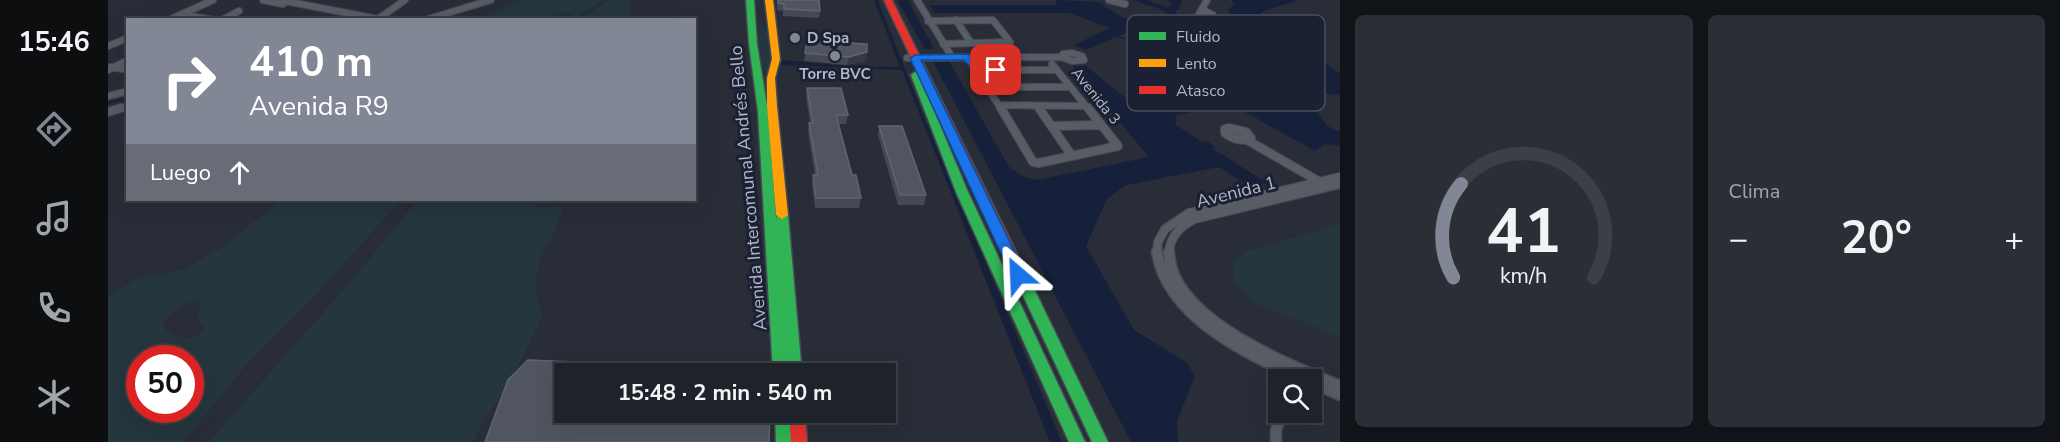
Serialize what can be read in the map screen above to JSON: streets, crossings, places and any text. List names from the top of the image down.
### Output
{
  "streets": {
    "main road": ["Avenida Intercomunal Andrés Bello"],
    "street": ["Avenida 3", "Avenida 1"]
  },
  "places": ["D Spa", "Torre BVC"],
  "legend": ["Fluido", "Lento", "Atasco"],
  "page": {
    "tabs": "15:46",
    "tile": "Clima",
    "turn": ["410 m", "Avenida R9"],
    "then": "Luego",
    "heat": ["−", "20°", "+"],
    "limit": "50",
    "trip": "15:48 · 2 min · 540 m",
    "gauge": ["41", "km/h"]
  }
}
